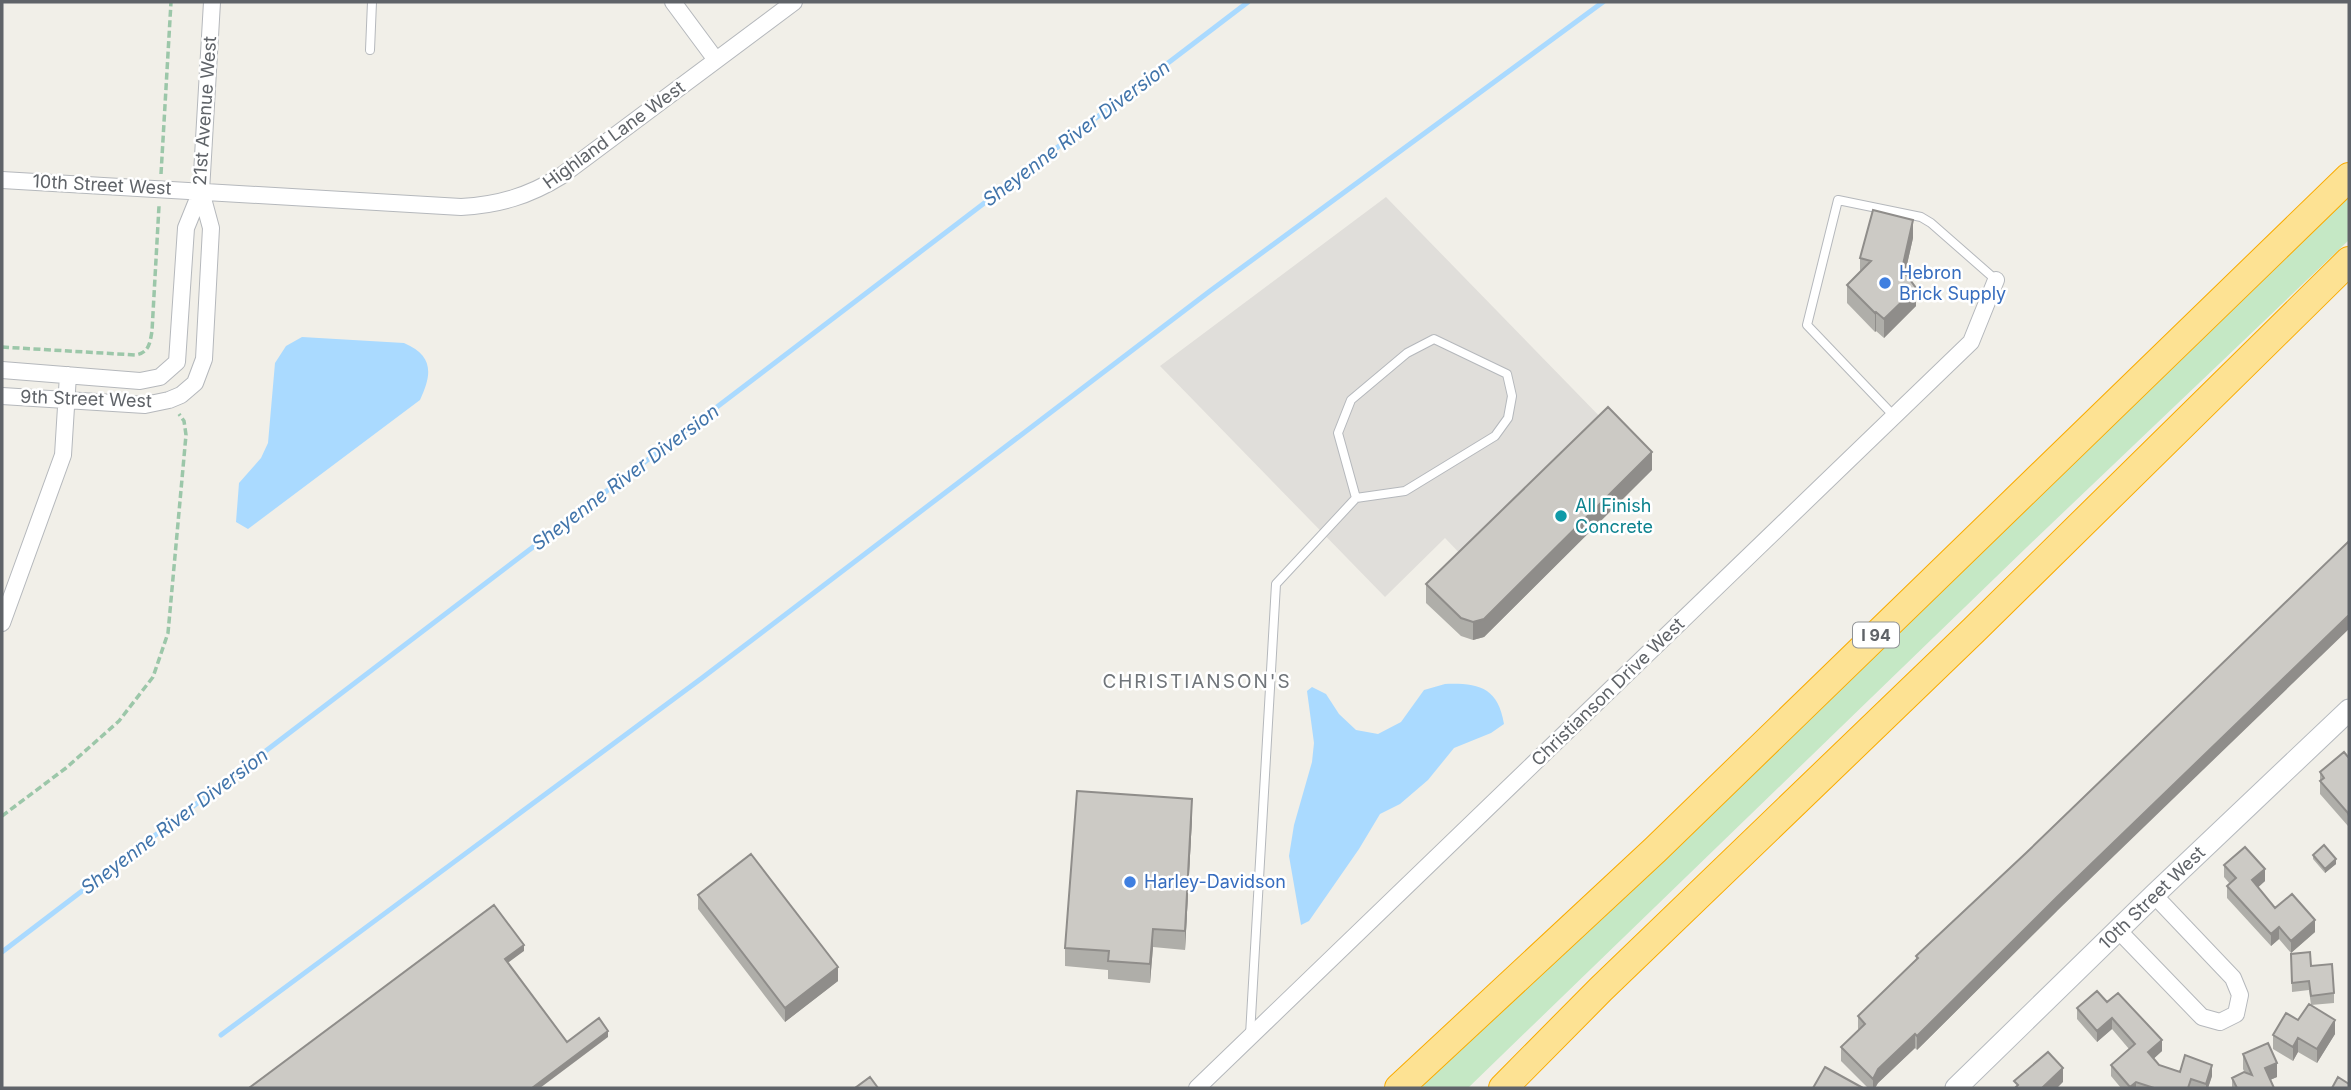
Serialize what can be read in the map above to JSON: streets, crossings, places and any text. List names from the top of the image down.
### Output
{
  "streets": {
    "highway": ["I 94"],
    "street": [
      "21st Avenue West",
      "Highland Lane West",
      "10th Street West",
      "9th Street West",
      "Christianson Drive West"
    ]
  },
  "crossings": [
    ["21st Avenue West", "Highland Lane West"],
    ["21st Avenue West", "10th Street West"],
    ["21st Avenue West", "9th Street West"],
    ["Highland Lane West", "10th Street West"]
  ],
  "districts": ["CHRISTIANSON'S"],
  "water": ["Sheyenne River Diversion"],
  "places": ["Hebron Brick Supply", "All Finish Concrete", "Harley-Davidson"]
}
